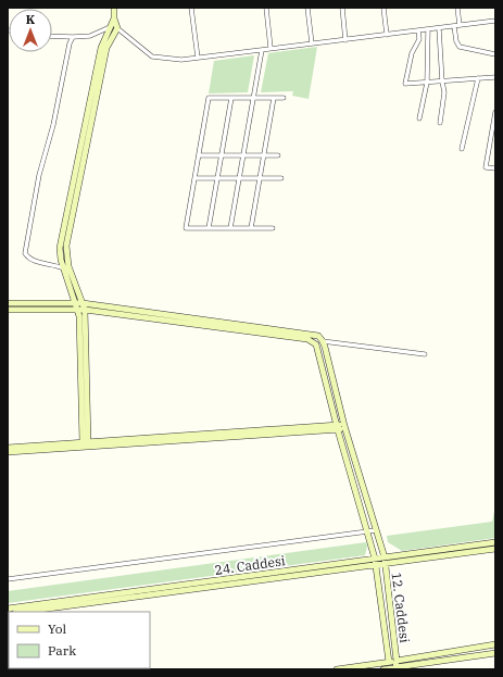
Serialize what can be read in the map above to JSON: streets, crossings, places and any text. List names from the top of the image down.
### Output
{
  "streets": {
    "street": ["24. Caddesi", "12. Caddesi"]
  },
  "crossings": [
    ["24. Caddesi", "12. Caddesi"]
  ],
  "legend": ["Yol", "Park"],
  "north": "top"
}
